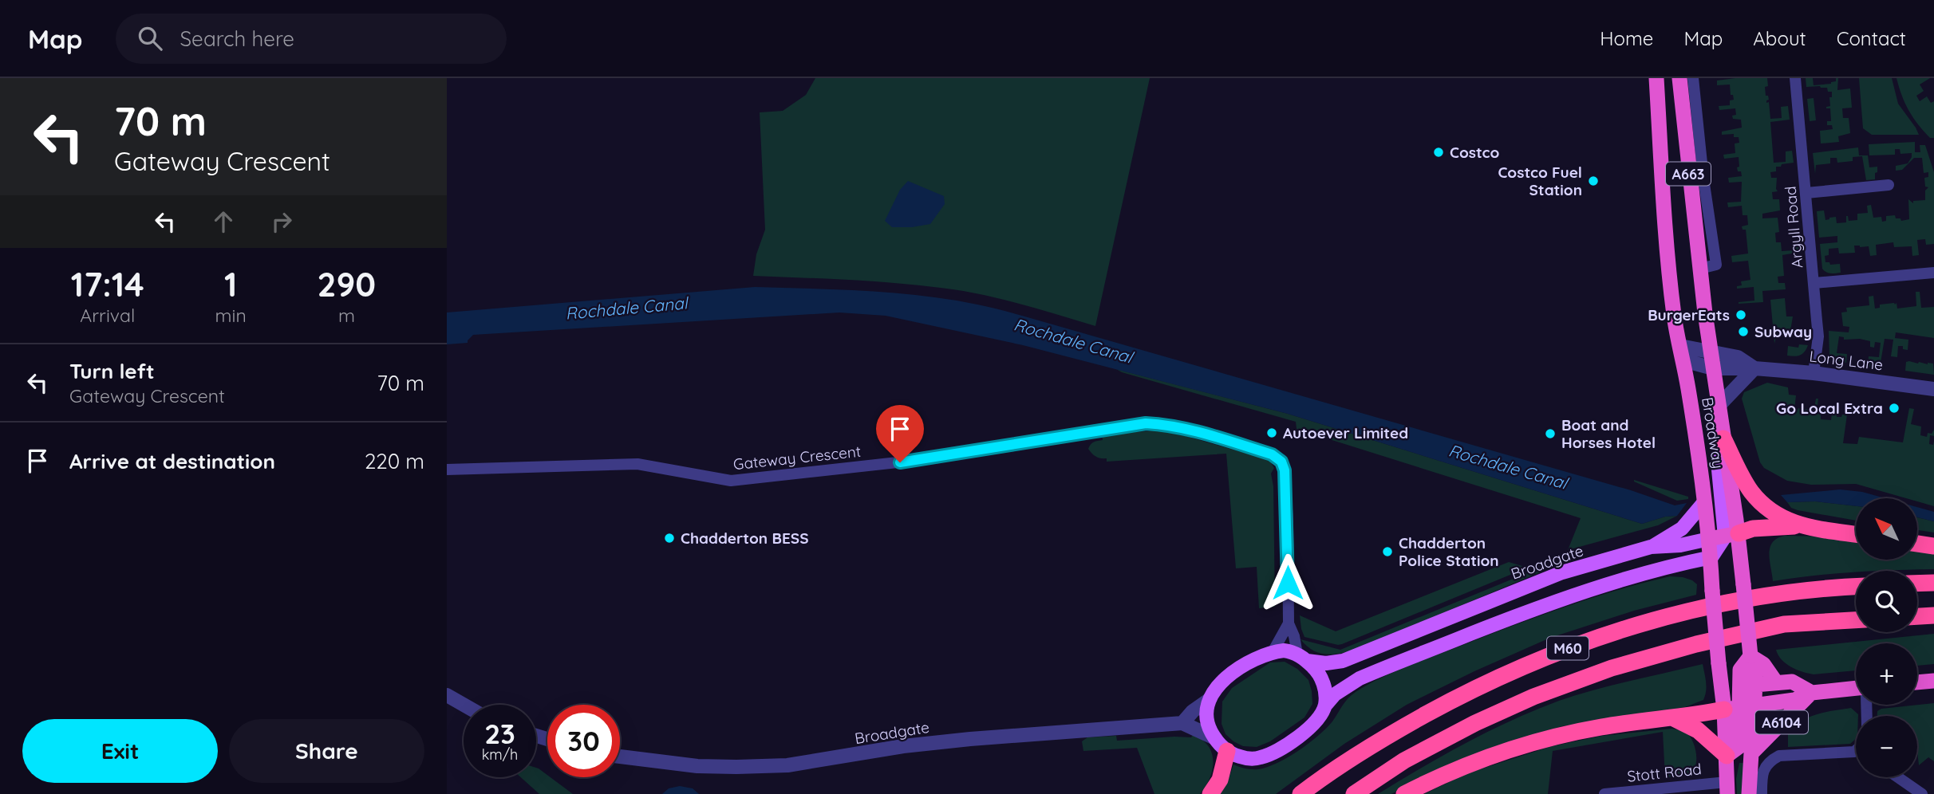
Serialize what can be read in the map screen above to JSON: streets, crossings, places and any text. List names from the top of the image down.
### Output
{
  "streets": {
    "highway": [
      "A663",
      "Broadway",
      "M60",
      "A6104"
    ],
    "main road": ["Broadgate"],
    "street": [
      "Argyll Road",
      "Long Lane",
      "Gateway Crescent",
      "Stott Road"
    ]
  },
  "crossings": [
    ["Argyll Road", "Long Lane"],
    ["Long Lane", "Broadway"],
    ["Broadway", "Broadgate"],
    ["Broadway", "A6104"],
    ["Broadway", "Stott Road"],
    ["Gateway Crescent", "Broadgate"]
  ],
  "water": ["Rochdale Canal"],
  "places": [
    "Costco",
    "Costco Fuel Station",
    "BurgerEats",
    "Subway",
    "Go Local Extra",
    "Autoever Limited",
    "Boat and Horses Hotel",
    "Chadderton BESS",
    "Chadderton Police Station"
  ],
  "north": "top left",
  "page": {
    "header": "Map",
    "search": "Search here",
    "nav": [
      "Home",
      "Map",
      "About",
      "Contact"
    ],
    "turn": ["70 m", "Gateway Crescent"],
    "eta": [
      "17:14",
      "Arrival",
      "1",
      "min",
      "290",
      "m"
    ],
    "list": [
      {
        "name": "Turn left",
        "note": "Gateway Crescent",
        "value": "70 m"
      },
      {
        "name": "Arrive at destination",
        "value": "220 m"
      }
    ],
    "map_buttons": ["+", "−"],
    "speed": "23 km/h",
    "limit": "30",
    "buttons": ["Exit", "Share"]
  }
}
